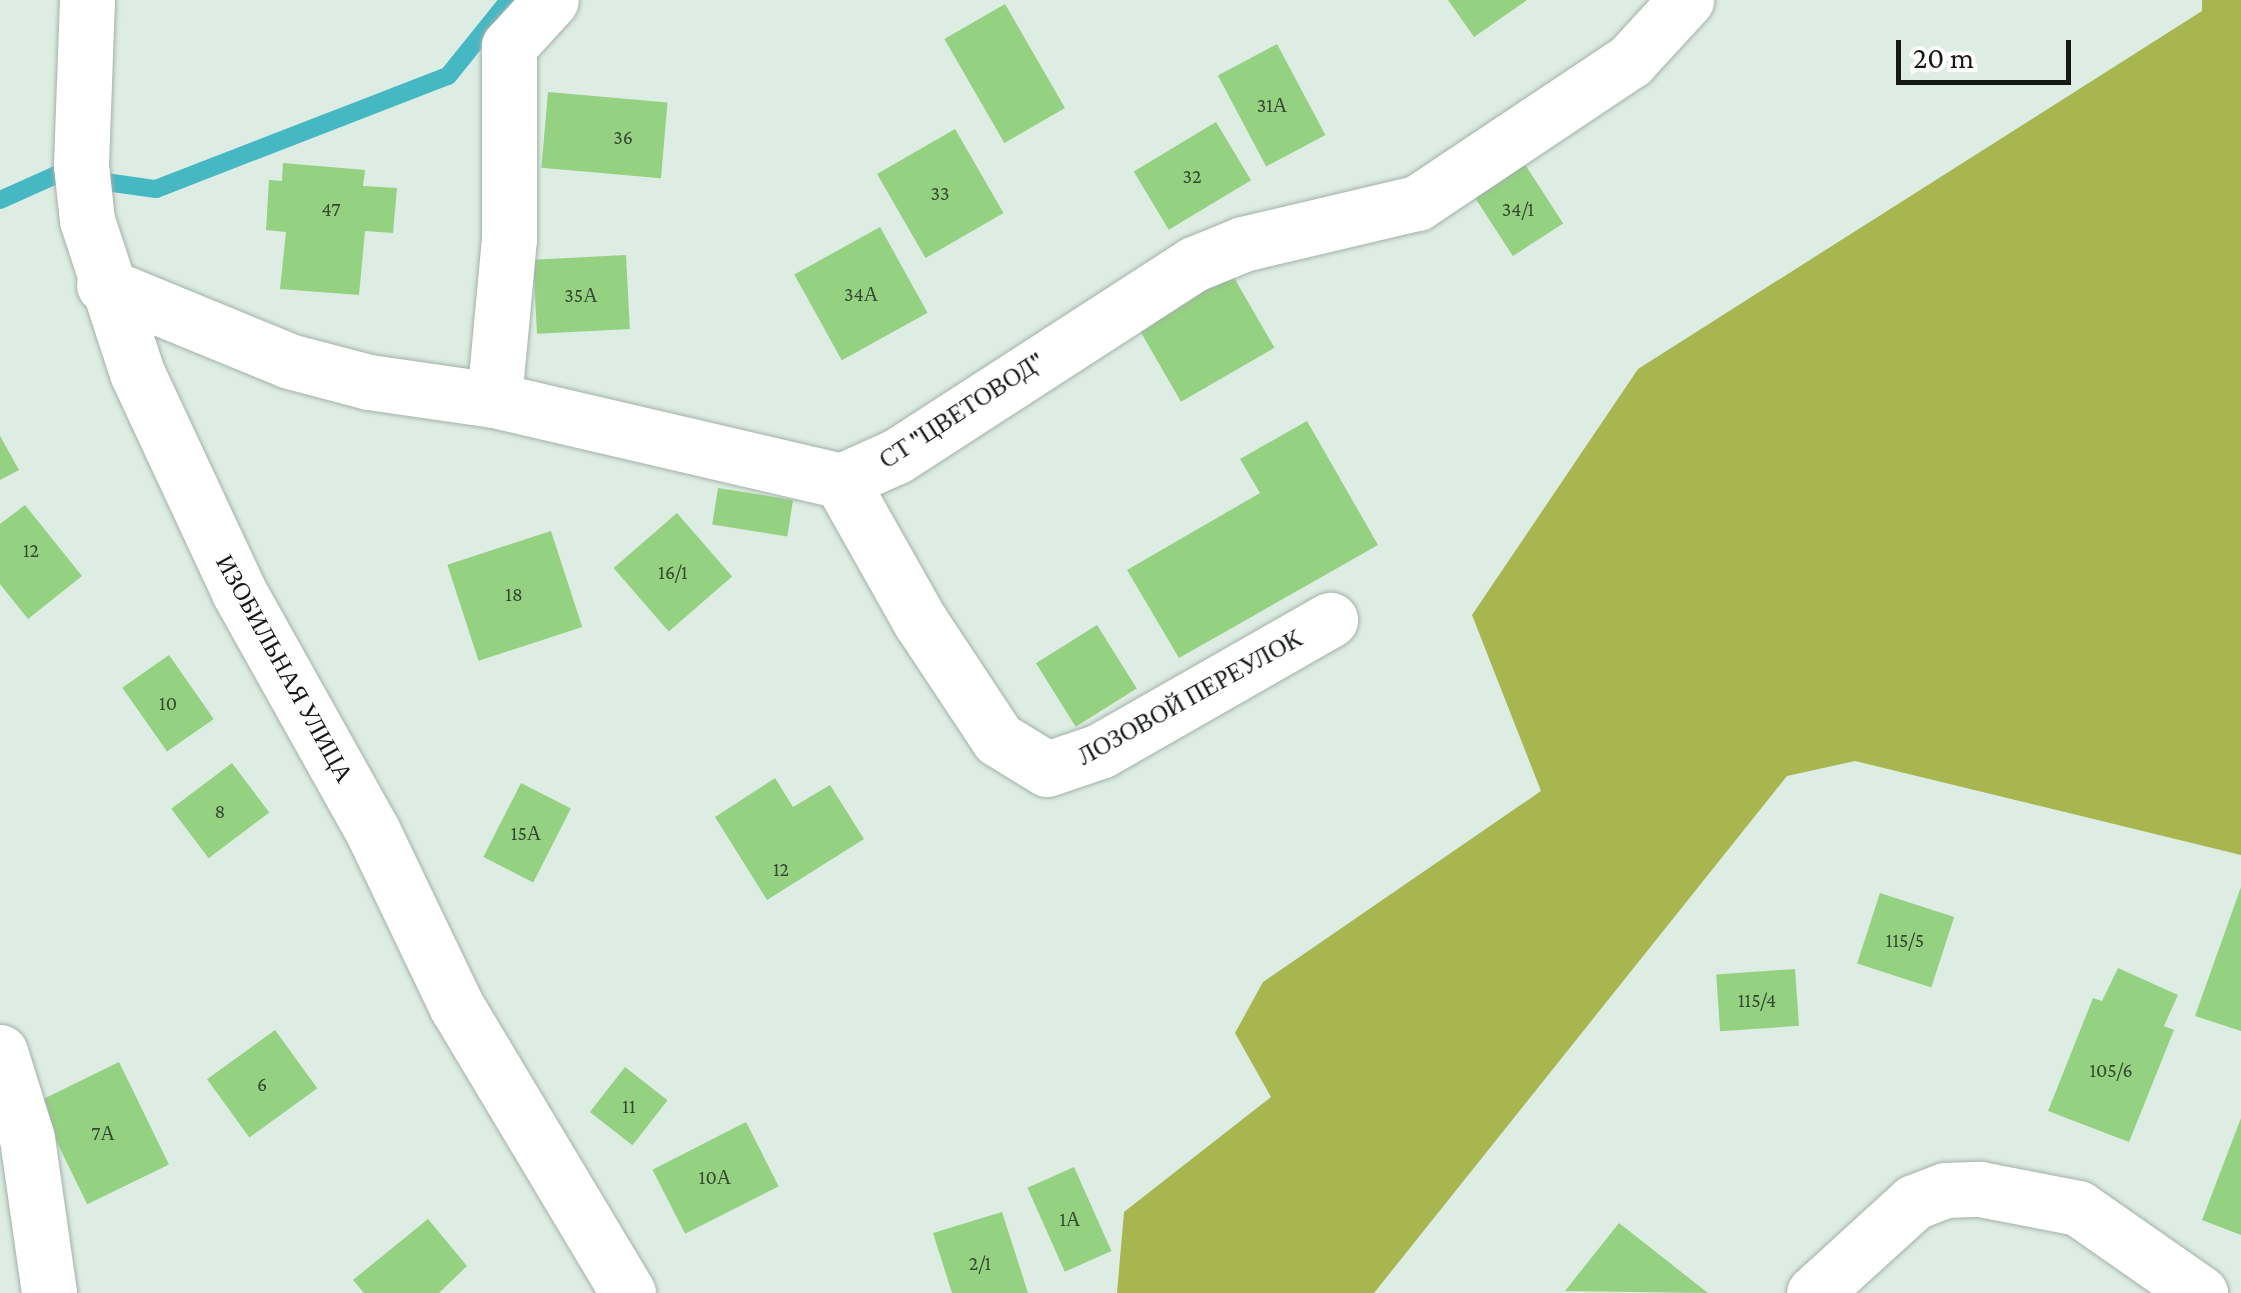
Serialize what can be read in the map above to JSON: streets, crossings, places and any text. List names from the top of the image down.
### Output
{
  "streets": {
    "street": ["СТ \"ЦВЕТОВОД\"", "ИЗОБИЛЬНАЯ УЛИЦА", "ЛОЗОВОЙ ПЕРЕУЛОК"]
  },
  "crossings": [
    ["СТ \"ЦВЕТОВОД\"", "ЛОЗОВОЙ ПЕРЕУЛОК"]
  ],
  "house_numbers": [
    "31А",
    "36",
    "32",
    "33",
    "47",
    "34/1",
    "34А",
    "35А",
    "12",
    "16/1",
    "18",
    "10",
    "8",
    "15А",
    "12",
    "115/5",
    "115/4",
    "105/6",
    "6",
    "11",
    "7А",
    "10А",
    "1А",
    "2/1"
  ],
  "scale_bar": "20 m"
}
